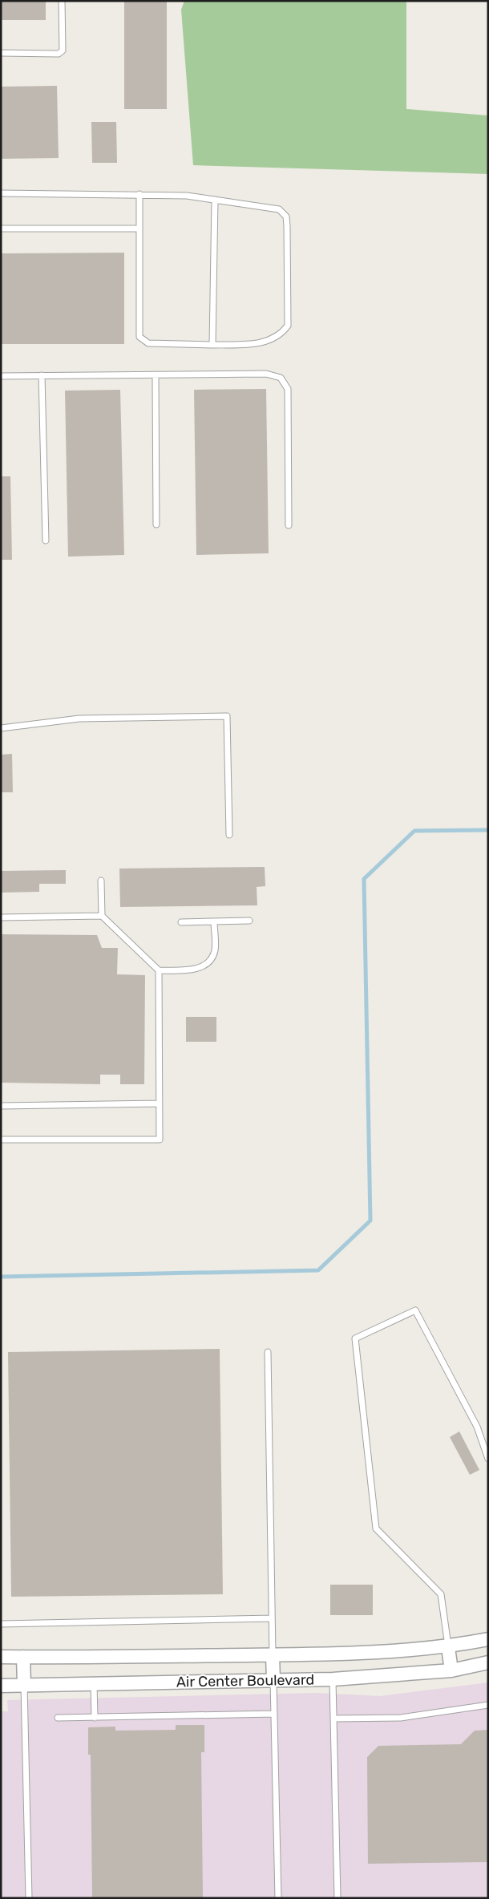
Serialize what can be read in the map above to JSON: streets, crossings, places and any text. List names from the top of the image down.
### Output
{
  "streets": {
    "street": ["Air Center Boulevard"]
  }
}
